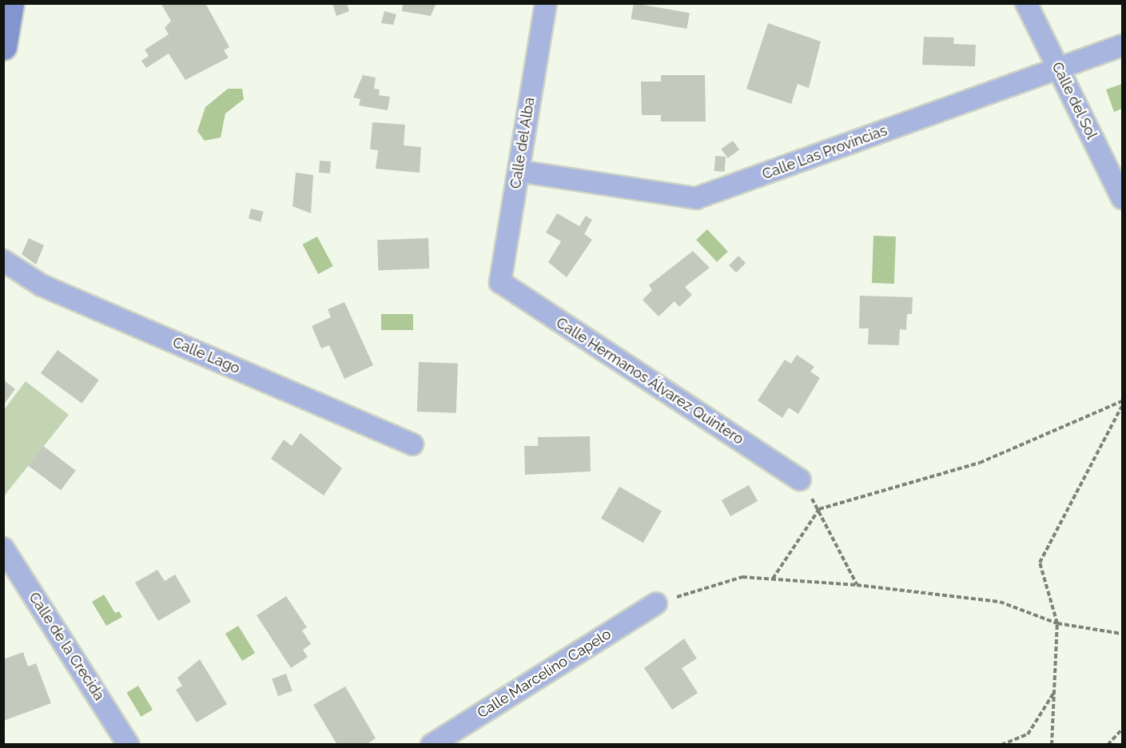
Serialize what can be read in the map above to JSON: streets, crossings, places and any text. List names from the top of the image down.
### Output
{
  "streets": {
    "street": [
      "Calle del Sol",
      "Calle del Alba",
      "Calle Las Provincias",
      "Calle Lago",
      "Calle Hermanos Álvarez Quintero",
      "Calle de la Crecida",
      "Calle Marcelino Capelo"
    ]
  },
  "crossings": [
    ["Calle del Sol", "Calle Las Provincias"],
    ["Calle del Alba", "Calle Las Provincias"],
    ["Calle del Alba", "Calle Hermanos Álvarez Quintero"]
  ]
}
